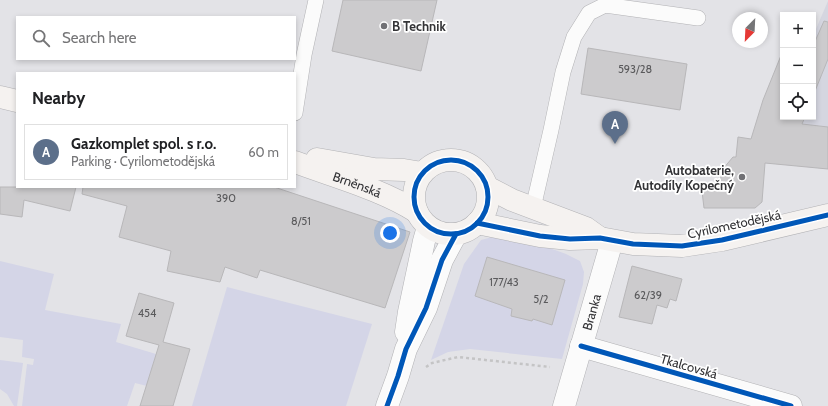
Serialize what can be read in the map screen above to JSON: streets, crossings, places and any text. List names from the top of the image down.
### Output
{
  "streets": {
    "street": [
      "Brněnská",
      "Cyrilometodějská",
      "Branka",
      "Tkalcovská"
    ]
  },
  "crossings": [
    ["Brněnská", "Cyrilometodějská"],
    ["Cyrilometodějská", "Branka"],
    ["Branka", "Tkalcovská"]
  ],
  "places": ["B Technik", "Autobaterie, Autodíly Kopečný"],
  "house_numbers": [
    "593/28",
    "390",
    "8/51",
    "177/43",
    "62/39",
    "5/2",
    "454"
  ],
  "north": "bottom left",
  "page": {
    "map_buttons": ["+", "−"],
    "search": "Search here",
    "heading": "Nearby",
    "pins": "A",
    "list": [
      {
        "mark": "A",
        "name": "Gazkomplet spol. s r.o.",
        "note": "Parking · Cyrilometodějská",
        "value": "60 m"
      }
    ]
  }
}
